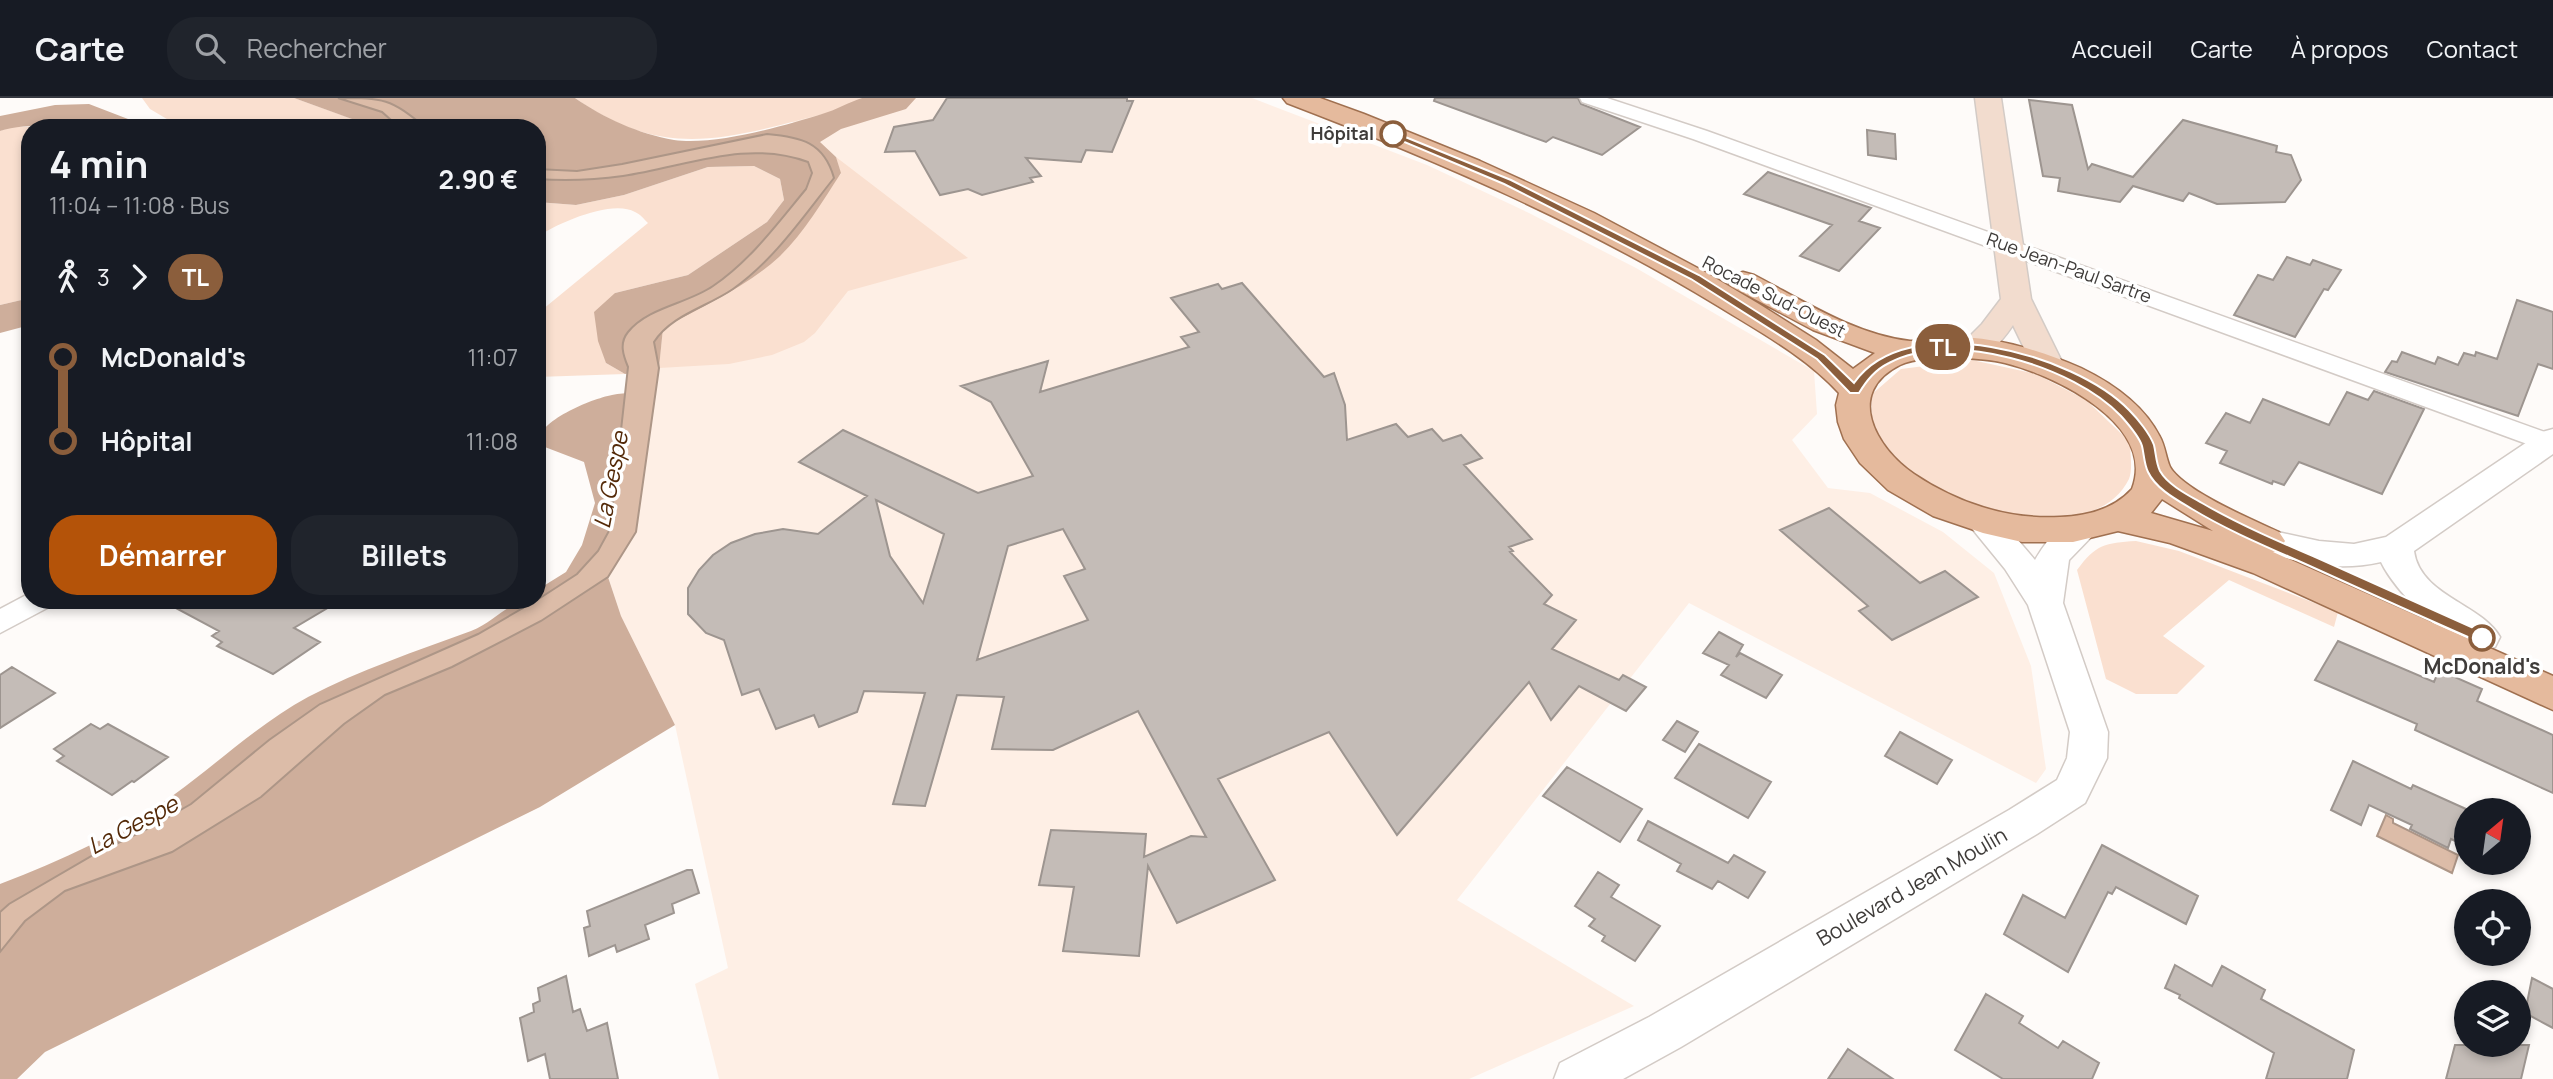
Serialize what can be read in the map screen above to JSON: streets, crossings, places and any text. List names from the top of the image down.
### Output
{
  "streets": {
    "main road": ["Rocade Sud-Ouest"],
    "street": ["Rue Jean-Paul Sartre", "Boulevard Jean Moulin"]
  },
  "crossings": [
    ["Rocade Sud-Ouest", "Boulevard Jean Moulin"]
  ],
  "water": ["La Gespe"],
  "places": ["Hôpital", "McDonald's"],
  "lines": ["bus line TL"],
  "north": "top right",
  "page": {
    "header": "Carte",
    "search": "Rechercher",
    "nav": [
      "Accueil",
      "Carte",
      "À propos",
      "Contact"
    ],
    "on_map": "TL",
    "heading": ["4 min", "11:04 – 11:08 · Bus", "2.90 €"],
    "legs": ["3", "TL"],
    "list": [
      {
        "name": "McDonald's",
        "value": "11:07"
      },
      {
        "name": "Hôpital",
        "value": "11:08"
      }
    ],
    "buttons": ["Démarrer", "Billets"]
  }
}
